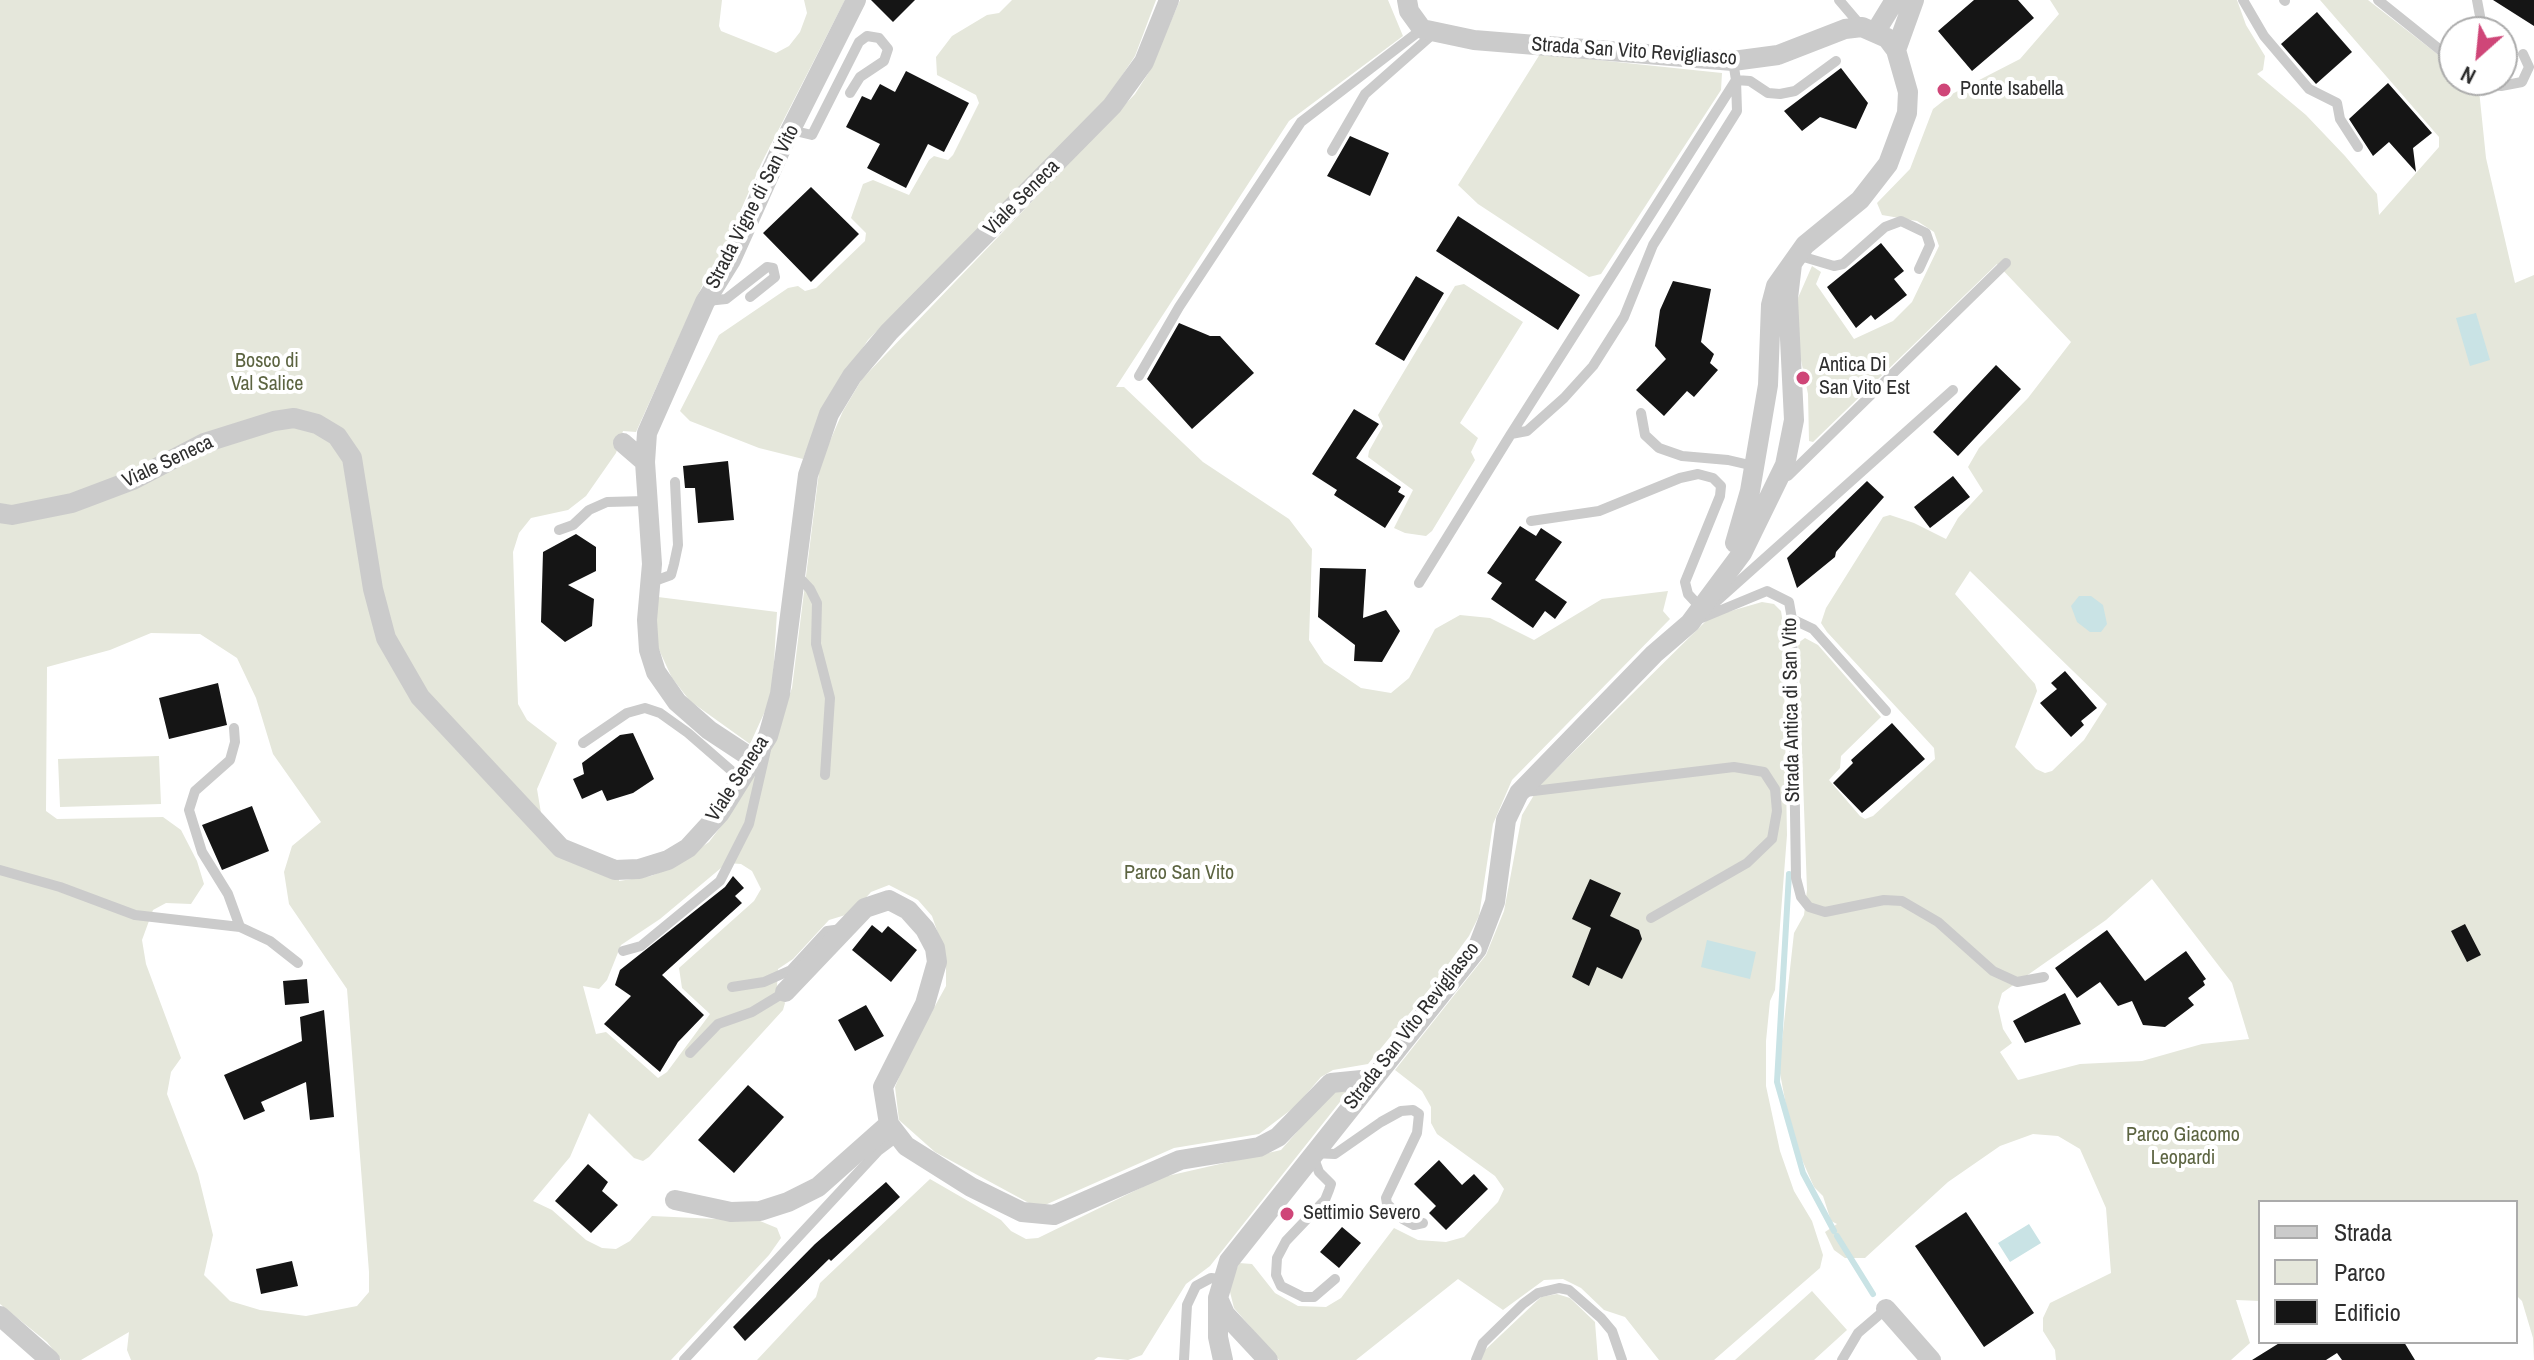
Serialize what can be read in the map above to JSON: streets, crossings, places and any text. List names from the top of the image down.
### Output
{
  "streets": {
    "street": ["Strada San Vito Revigliasco", "Viale Seneca", "Strada Vigne di San Vito"],
    "lane": ["Strada Antica di San Vito"]
  },
  "crossings": [
    ["Strada San Vito Revigliasco", "Strada Antica di San Vito"],
    ["Viale Seneca", "Strada Vigne di San Vito"]
  ],
  "parks": ["Bosco di Val Salice", "Parco San Vito", "Parco Giacomo Leopardi"],
  "places": ["Ponte Isabella", "Antica Di San Vito Est", "Settimio Severo"],
  "legend": ["Strada", "Parco", "Edificio"],
  "north": "bottom left"
}
